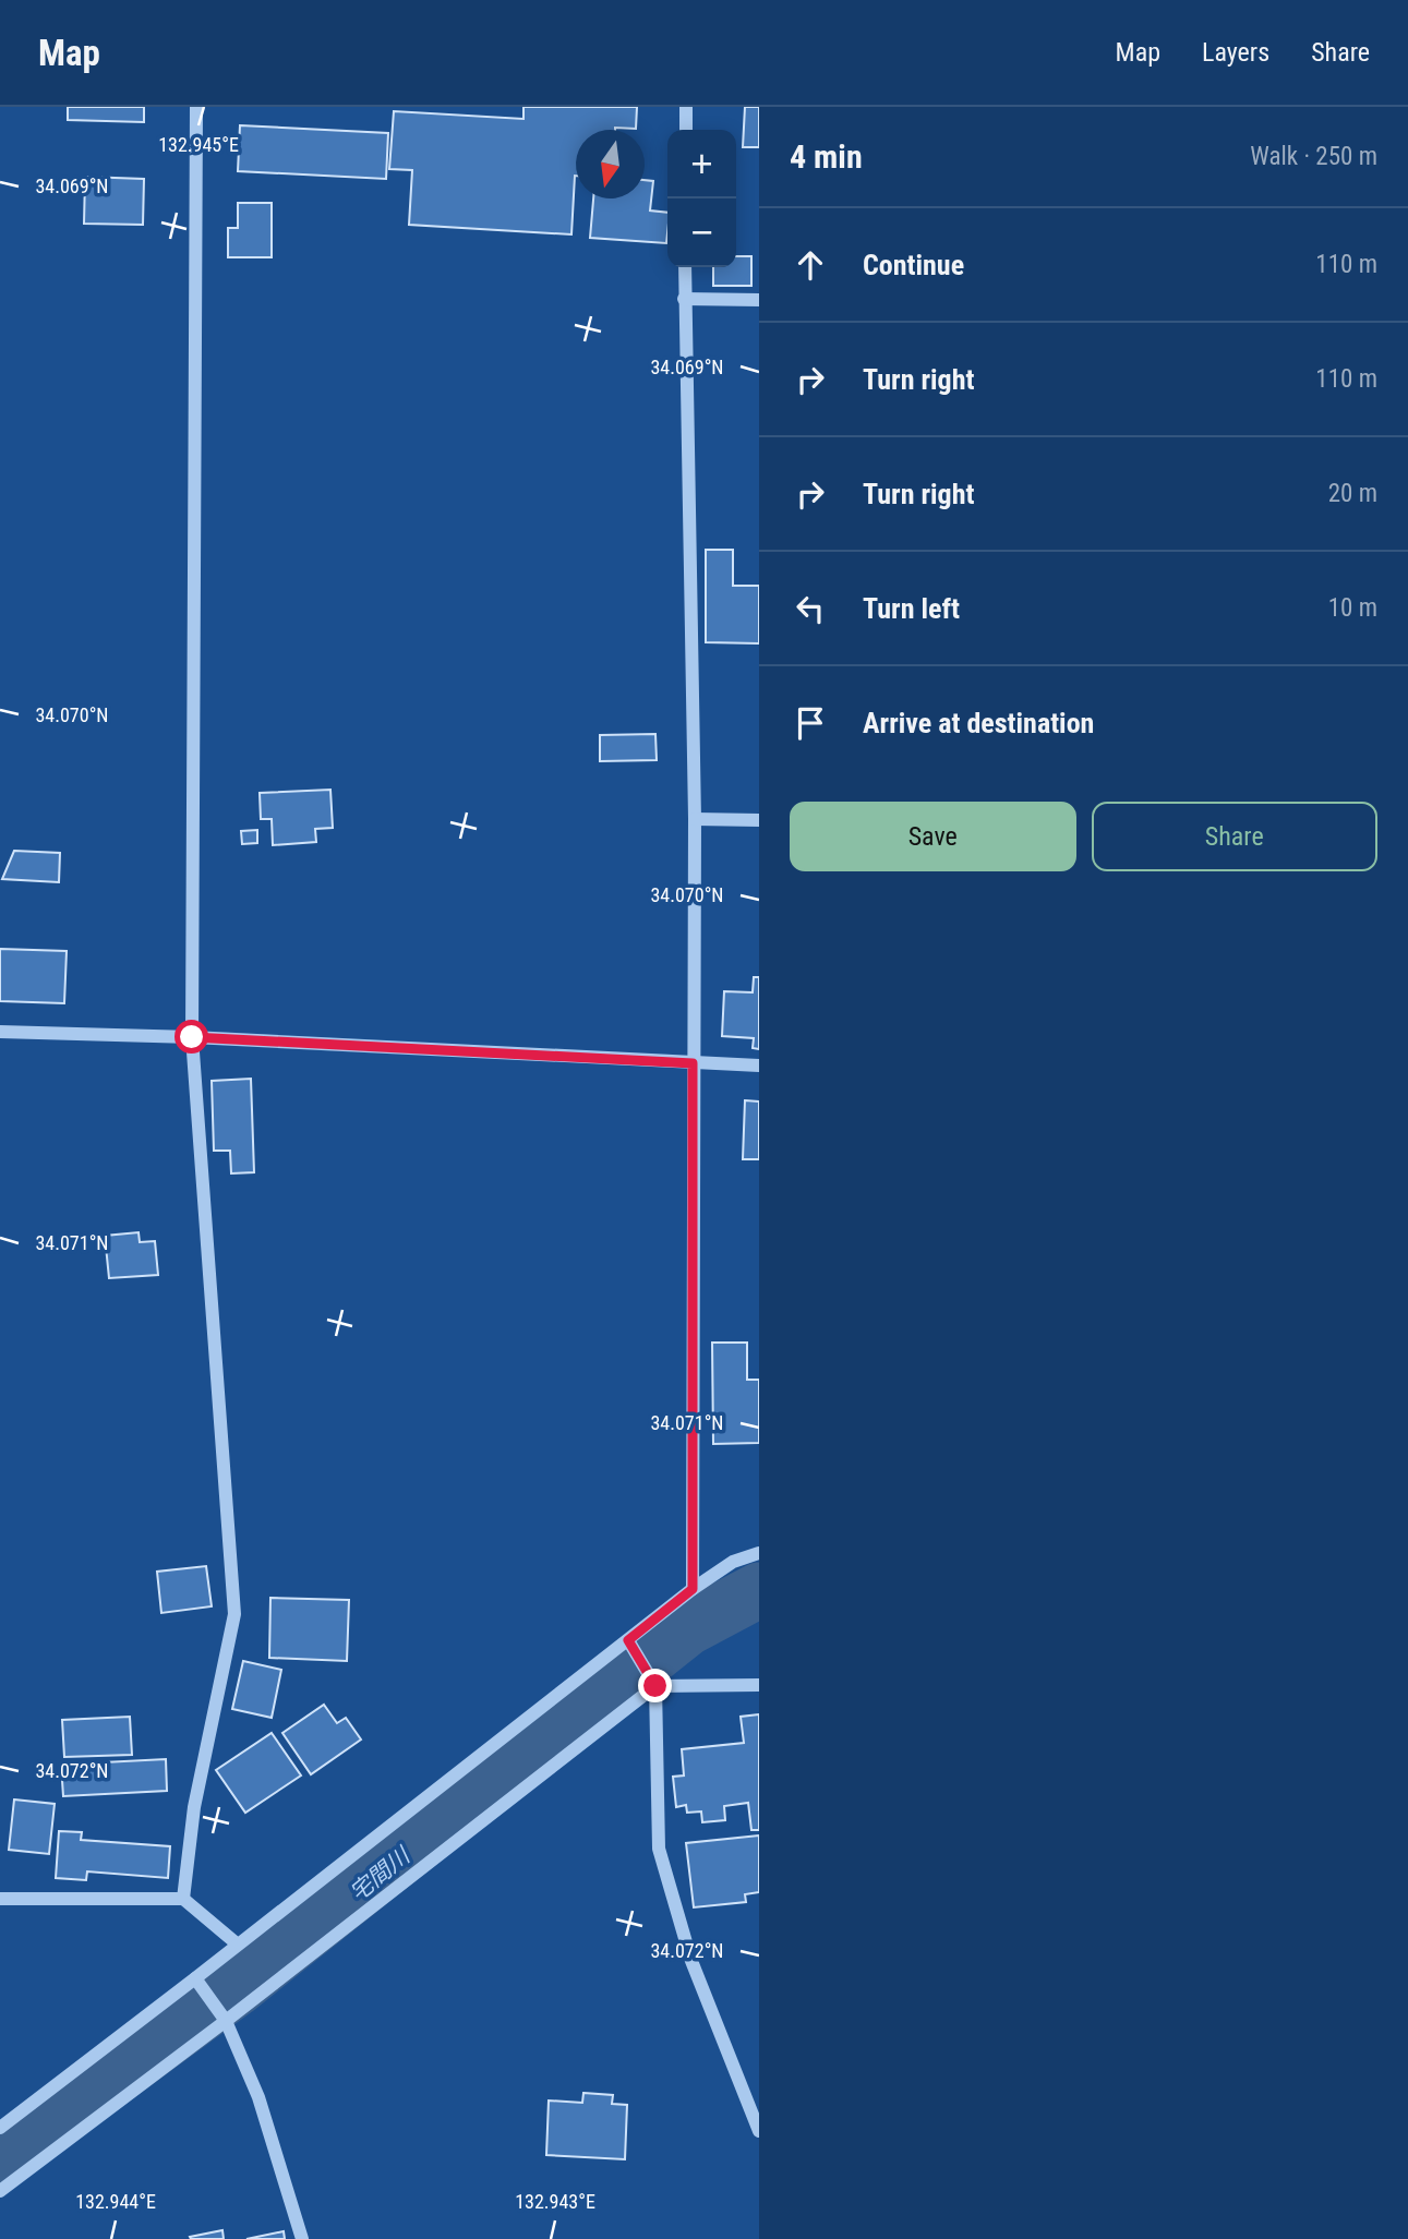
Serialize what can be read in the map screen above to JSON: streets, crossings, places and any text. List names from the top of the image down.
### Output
{
  "water": ["宅間川"],
  "north": "bottom",
  "page": {
    "header": "Map",
    "nav": ["Map", "Layers", "Share"],
    "heading": ["4 min", "Walk · 250 m"],
    "map_buttons": ["+", "−"],
    "list": [
      ["Continue", "110 m"],
      ["Turn right", "110 m"],
      ["Turn right", "20 m"],
      ["Turn left", "10 m"],
      "Arrive at destination"
    ],
    "buttons": ["Save", "Share"]
  },
  "coordinates": [
    "132.945°E",
    "34.069°N",
    "34.070°N",
    "34.071°N",
    "34.072°N",
    "132.944°E",
    "132.943°E"
  ]
}
